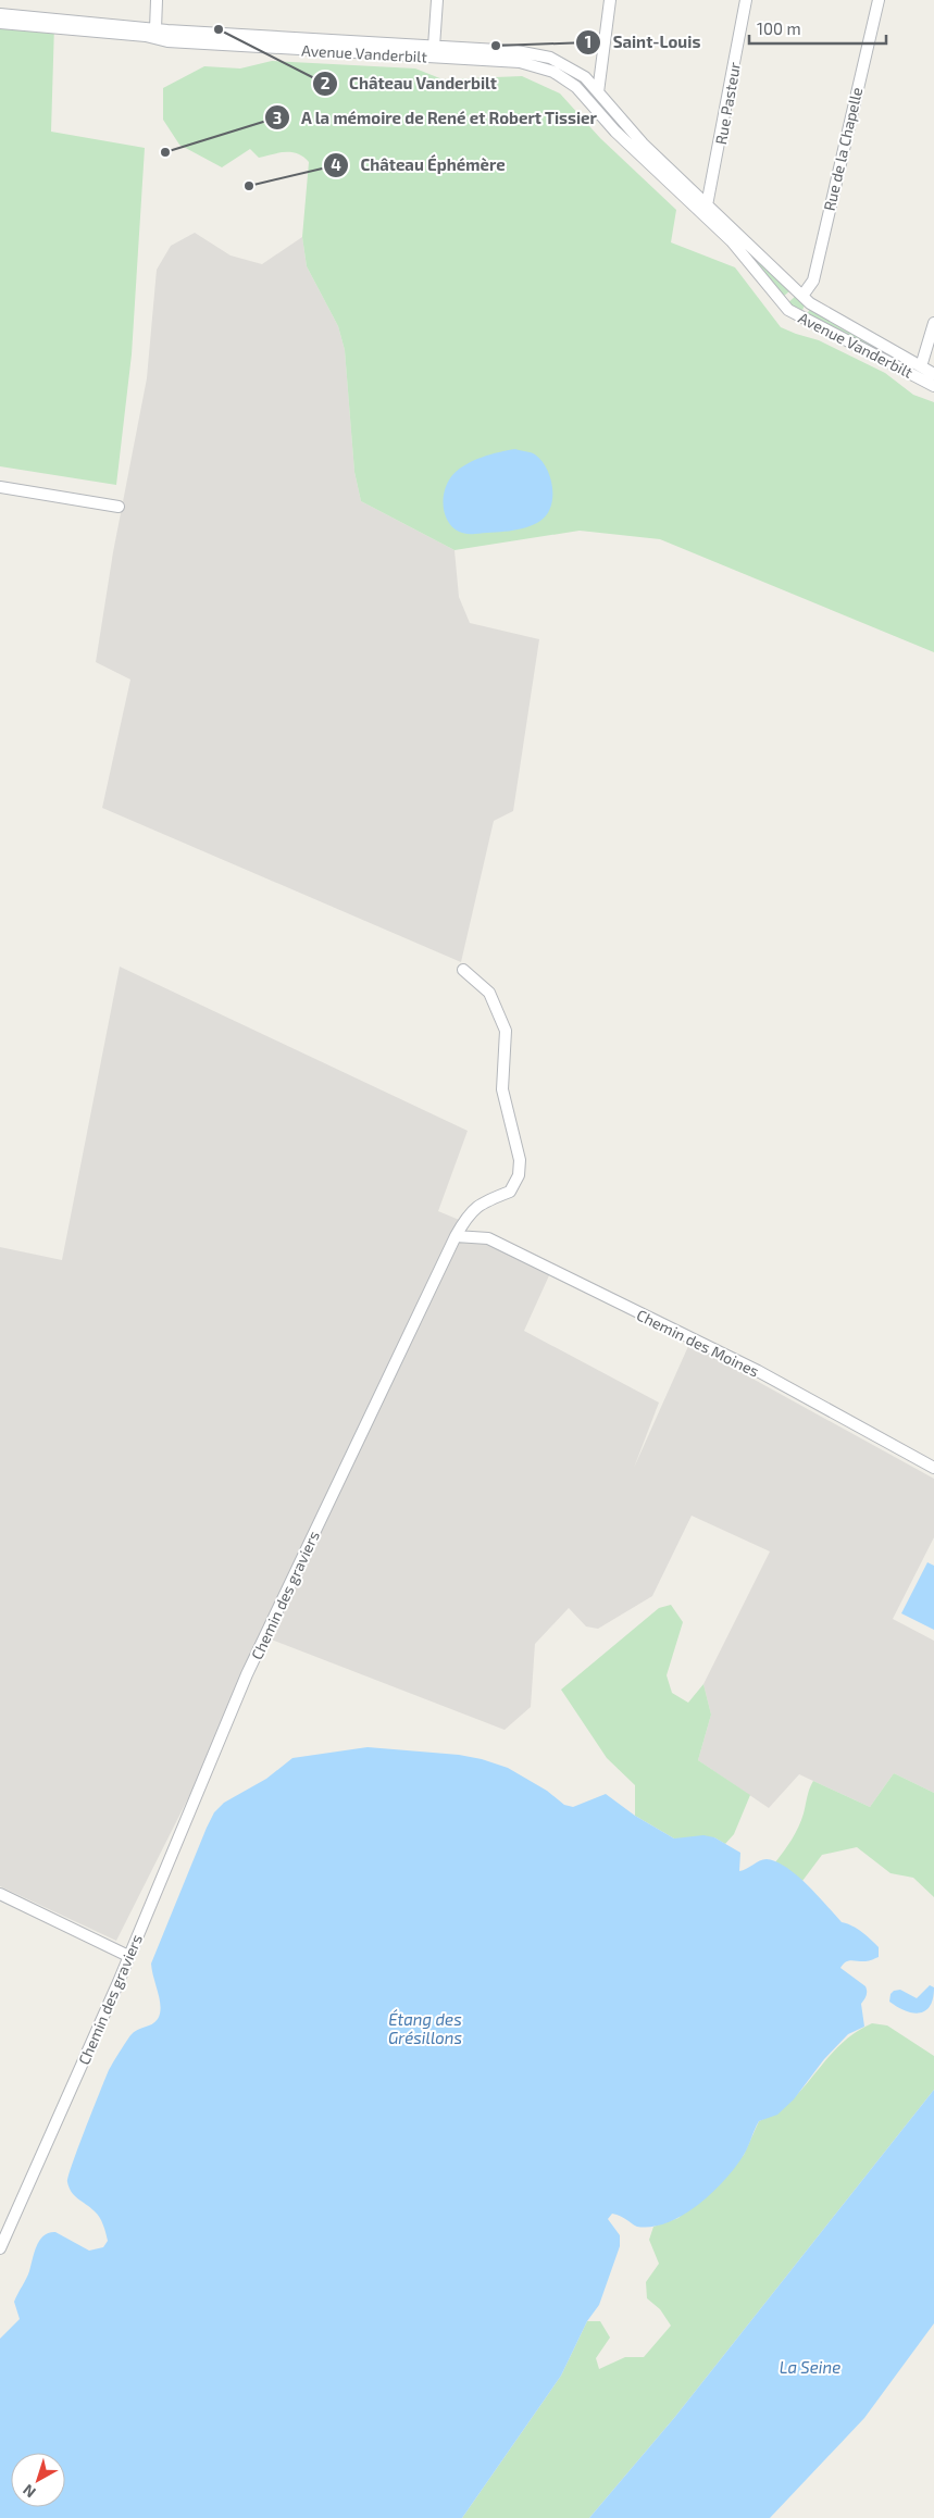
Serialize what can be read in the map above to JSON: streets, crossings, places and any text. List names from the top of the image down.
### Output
{
  "streets": {
    "street": [
      "Avenue Vanderbilt",
      "Rue Pasteur",
      "Rue de la Chapelle",
      "Chemin des Moines",
      "Chemin des graviers"
    ]
  },
  "crossings": [
    ["Avenue Vanderbilt", "Rue Pasteur"],
    ["Avenue Vanderbilt", "Rue de la Chapelle"],
    ["Chemin des Moines", "Chemin des graviers"]
  ],
  "water": ["Étang des Grésillons", "La Seine"],
  "places": [
    "Château Vanderbilt",
    "Saint-Louis",
    "A la mémoire de René et Robert Tissier",
    "Château Éphémère"
  ],
  "scale_bar": "100 m",
  "north": "bottom left"
}
